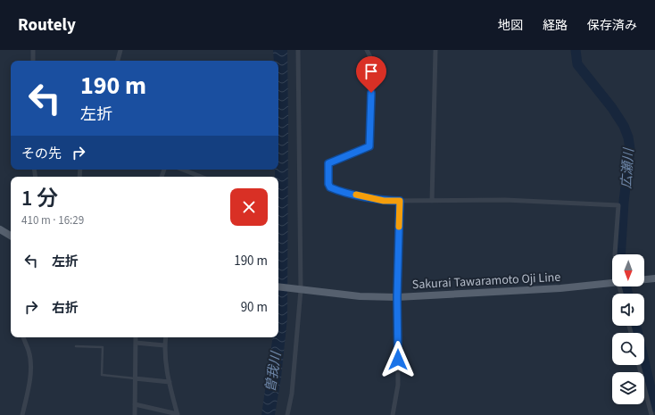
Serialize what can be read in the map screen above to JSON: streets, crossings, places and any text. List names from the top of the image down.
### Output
{
  "streets": {
    "main road": ["Sakurai Tawaramoto Oji Line"]
  },
  "water": ["広瀬川", "曽我川"],
  "north": "bottom",
  "page": {
    "header": "Routely",
    "nav": ["地図", "経路", "保存済み"],
    "turn": ["190 m", "左折"],
    "then": "その先",
    "heading": ["1 分", "410 m · 16:29"],
    "list": [
      {
        "name": "左折",
        "value": "190 m"
      },
      {
        "name": "右折",
        "value": "90 m"
      }
    ]
  }
}
